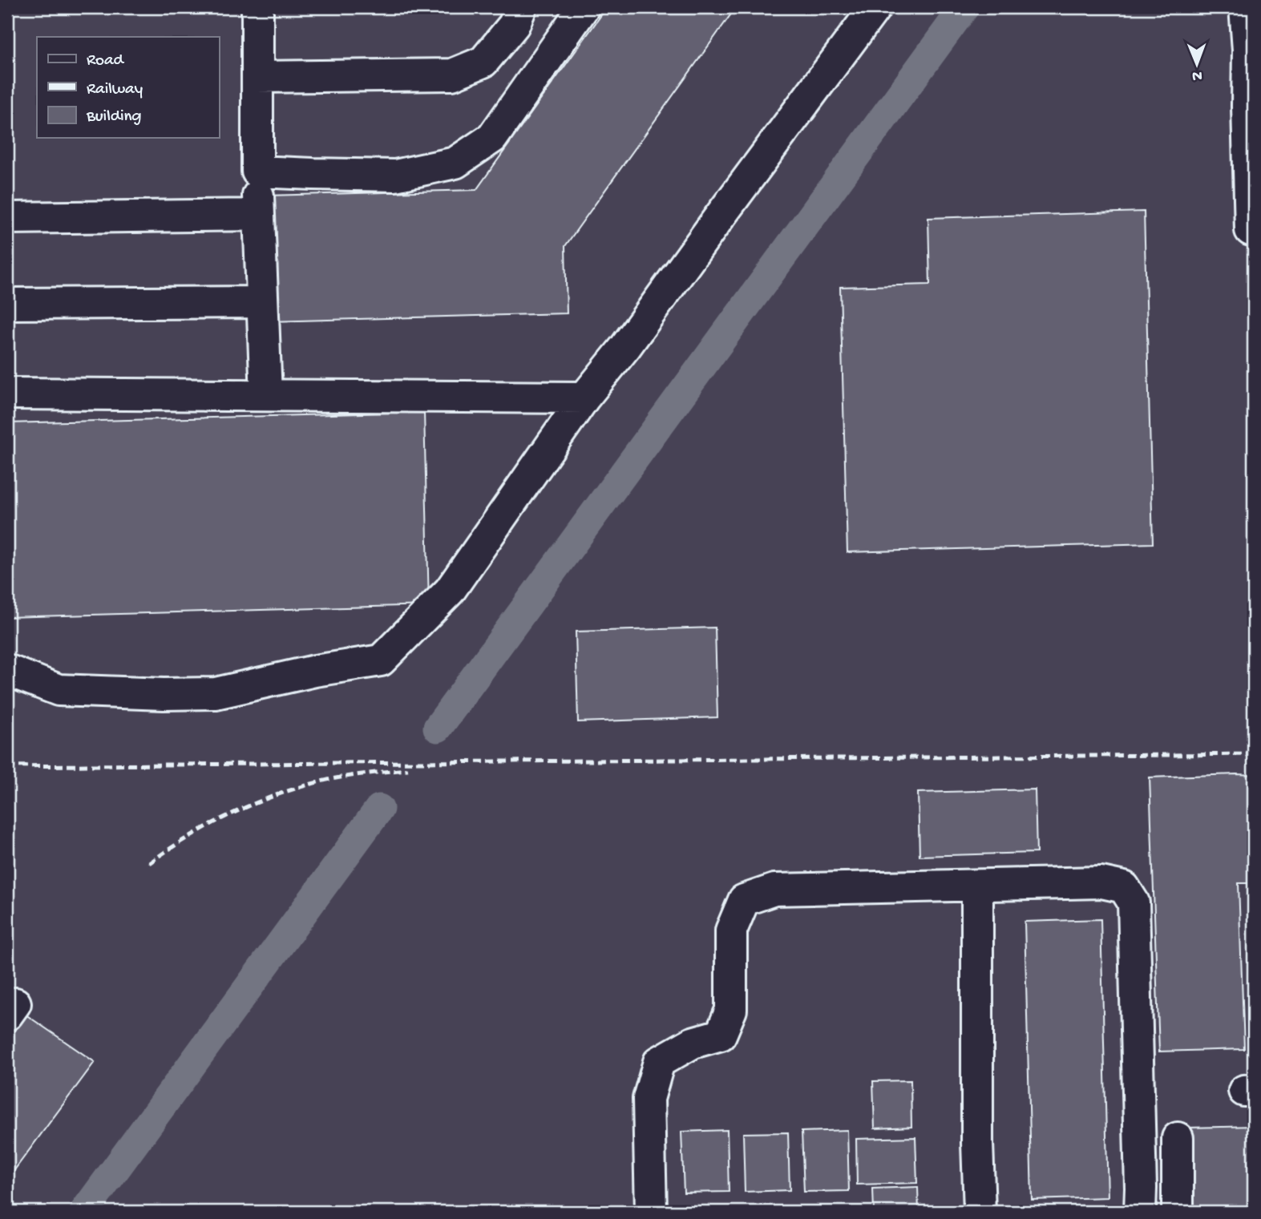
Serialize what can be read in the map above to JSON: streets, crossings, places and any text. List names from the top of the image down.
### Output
{
  "legend": ["Road", "Railway", "Building"],
  "north": "bottom"
}
